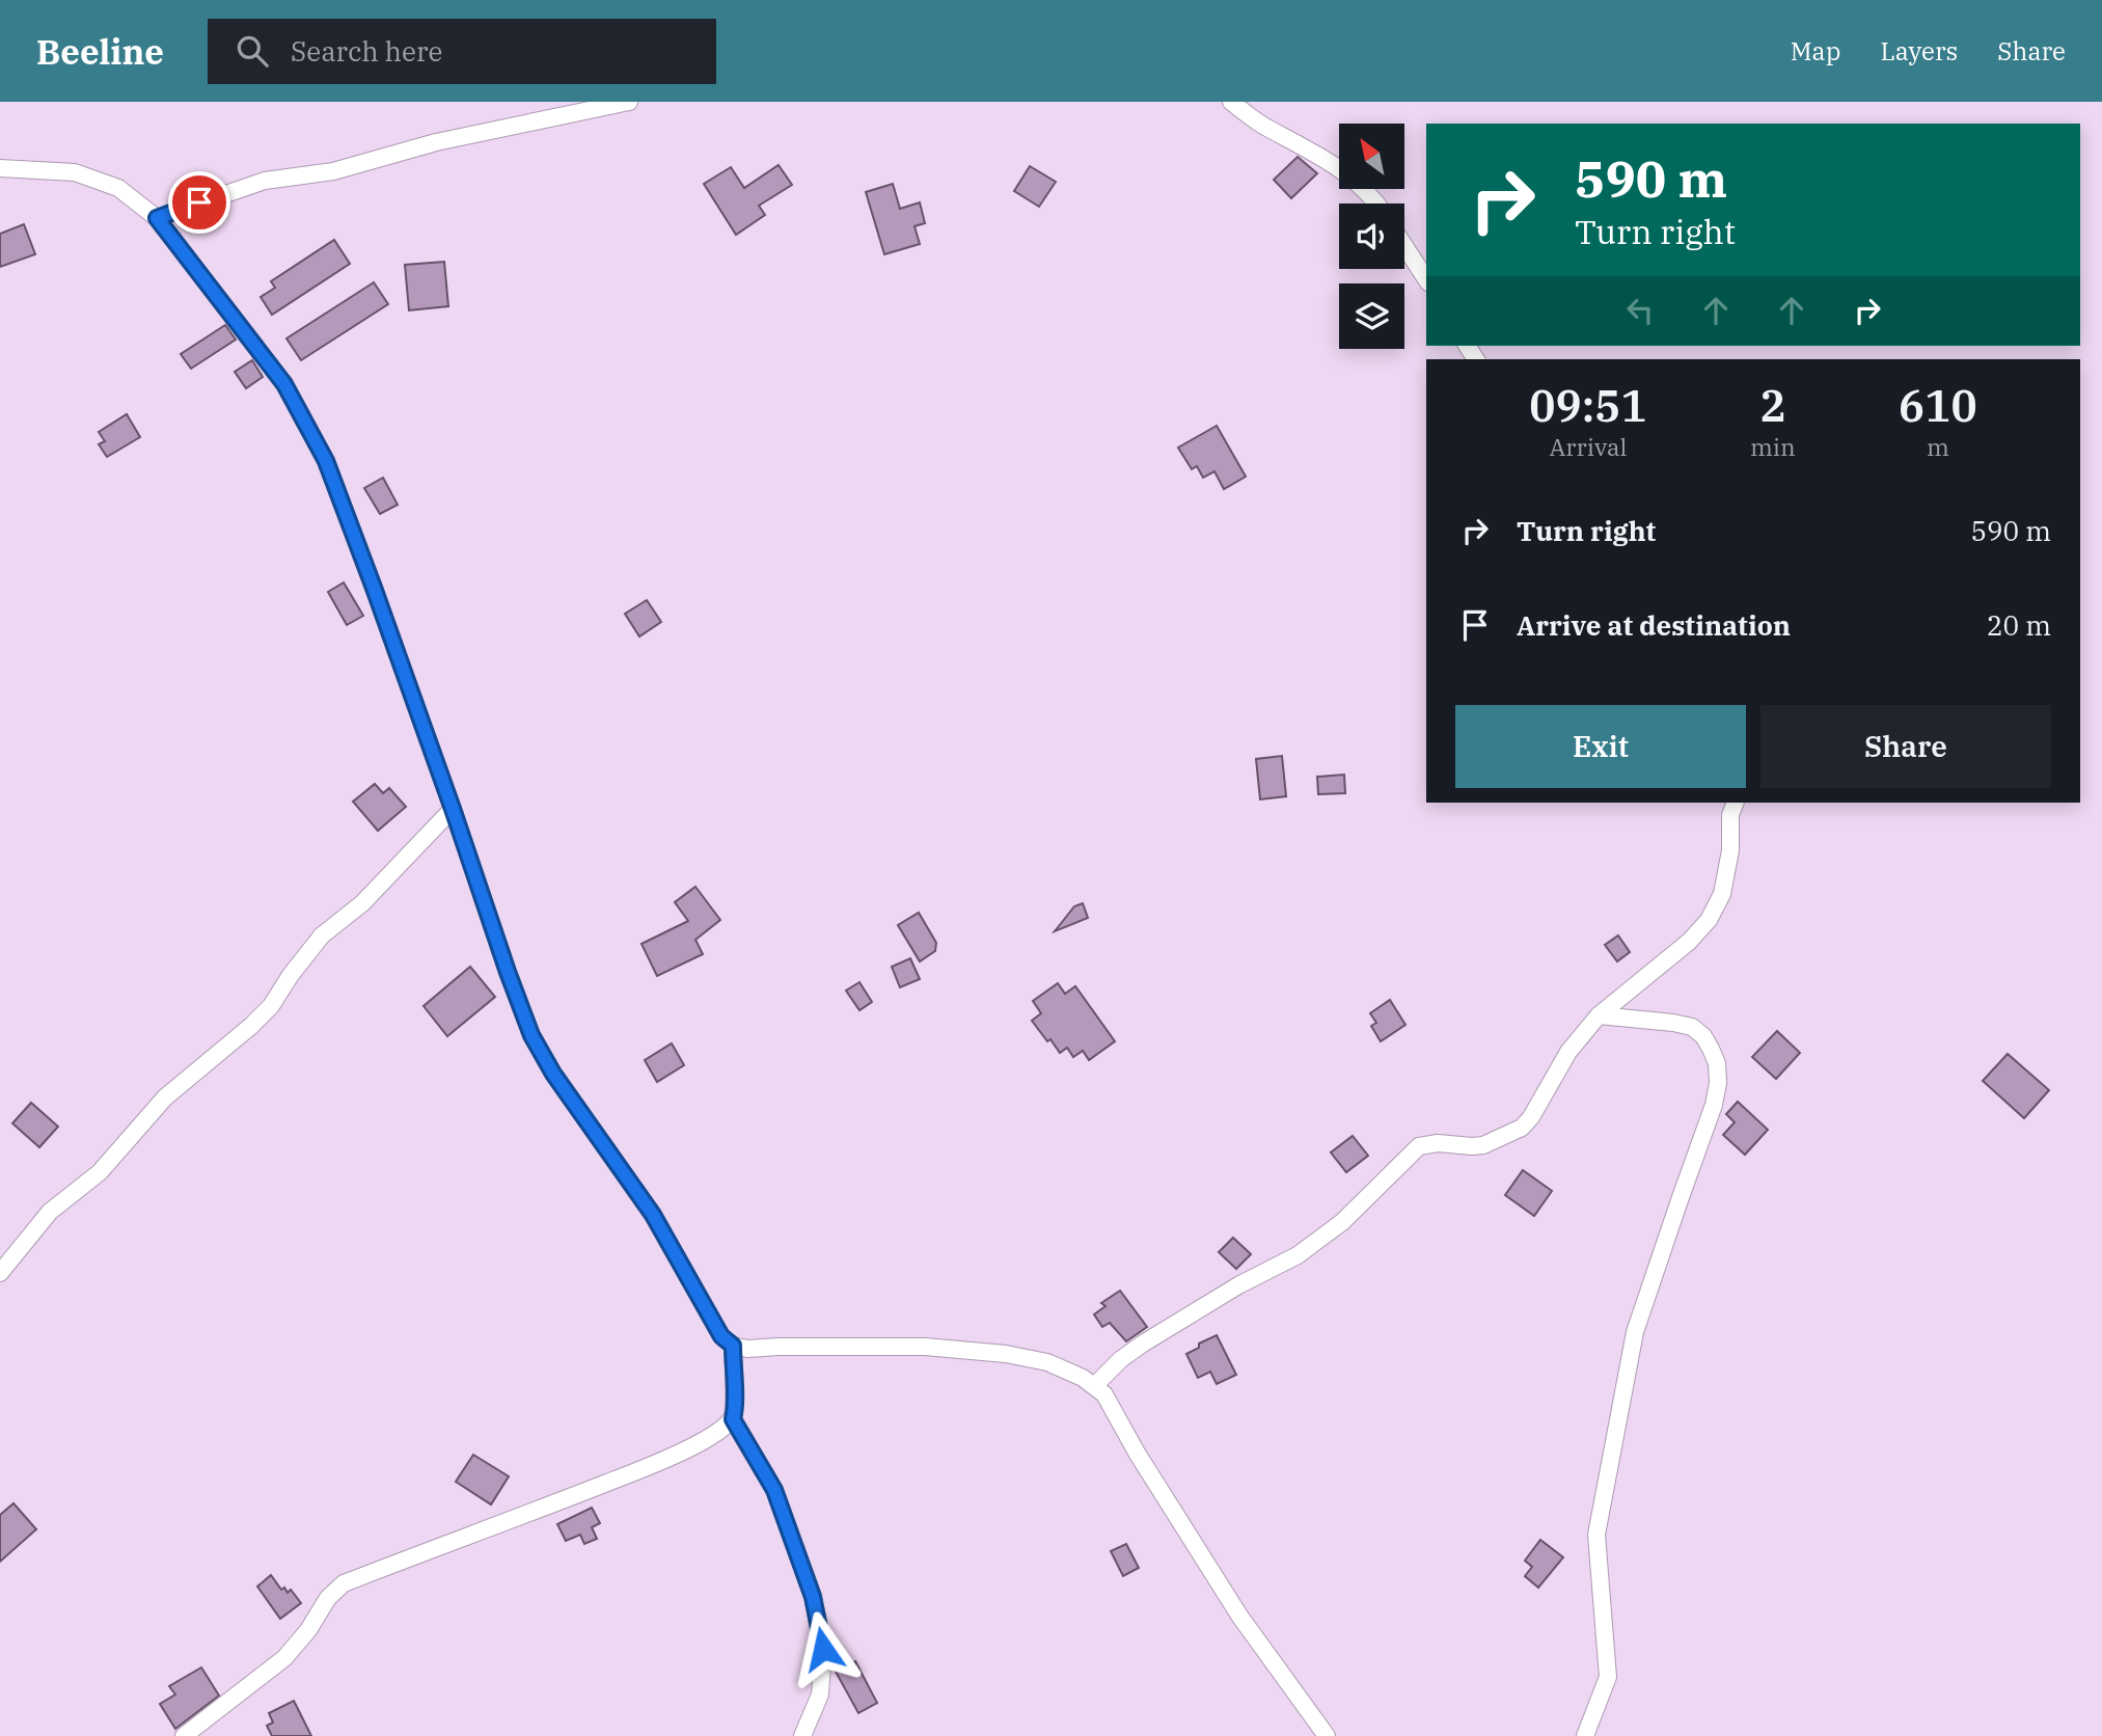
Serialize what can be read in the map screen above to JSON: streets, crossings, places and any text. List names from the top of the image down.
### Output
{
  "north": "top left",
  "page": {
    "header": "Beeline",
    "search": "Search here",
    "nav": ["Map", "Layers", "Share"],
    "turn": ["590 m", "Turn right"],
    "eta": [
      "09:51",
      "Arrival",
      "2",
      "min",
      "610",
      "m"
    ],
    "list": [
      {
        "name": "Turn right",
        "value": "590 m"
      },
      {
        "name": "Arrive at destination",
        "value": "20 m"
      }
    ],
    "buttons": ["Exit", "Share"]
  }
}
